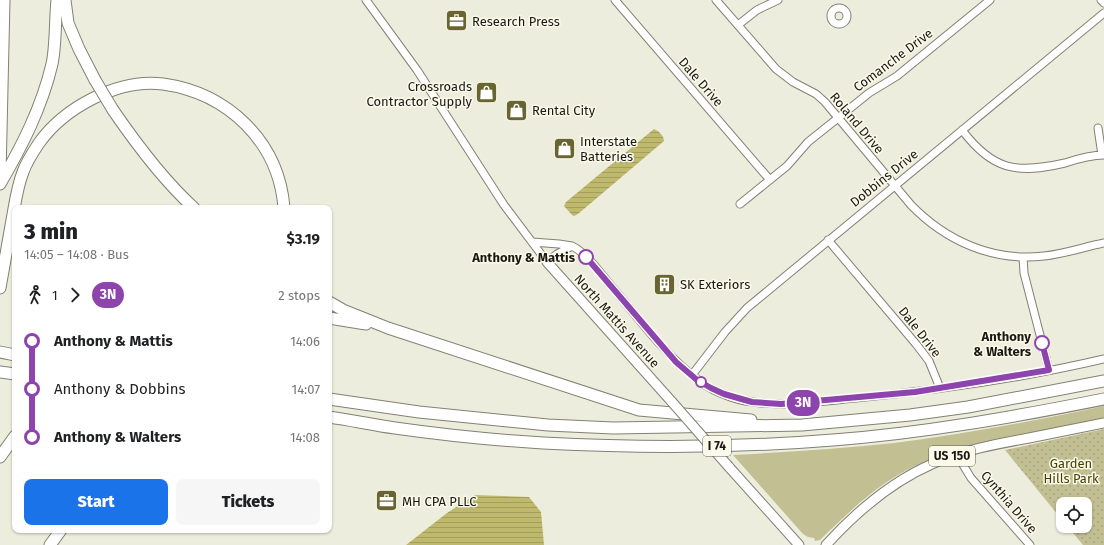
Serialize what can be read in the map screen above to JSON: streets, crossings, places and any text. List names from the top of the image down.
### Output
{
  "streets": {
    "highway": ["I 74"],
    "main road": ["North Mattis Avenue", "US 150"],
    "street": [
      "Comanche Drive",
      "Dale Drive",
      "Roland Drive",
      "Dobbins Drive",
      "Cynthia Drive"
    ]
  },
  "crossings": [
    ["Comanche Drive", "Dale Drive"],
    ["Comanche Drive", "Roland Drive"],
    ["Dale Drive", "Dobbins Drive"],
    ["Roland Drive", "Dobbins Drive"],
    ["US 150", "Cynthia Drive"]
  ],
  "parks": ["Garden Hills Park"],
  "places": {
    "office": ["Research Press", "MH CPA PLLC"],
    "shop": ["Crossroads Contractor Supply", "Rental City", "Interstate Batteries"],
    "other": ["Anthony & Mattis", "Anthony & Walters"],
    "building": ["SK Exteriors"]
  },
  "lines": ["bus line 3N"],
  "page": {
    "on_map": "3N",
    "heading": ["3 min", "14:05 – 14:08 · Bus", "$3.19"],
    "legs": ["1", "3N", "2 stops"],
    "list": [
      {
        "name": "Anthony & Mattis",
        "value": "14:06"
      },
      {
        "name": "Anthony & Dobbins",
        "value": "14:07"
      },
      {
        "name": "Anthony & Walters",
        "value": "14:08"
      }
    ],
    "buttons": ["Start", "Tickets"]
  }
}
